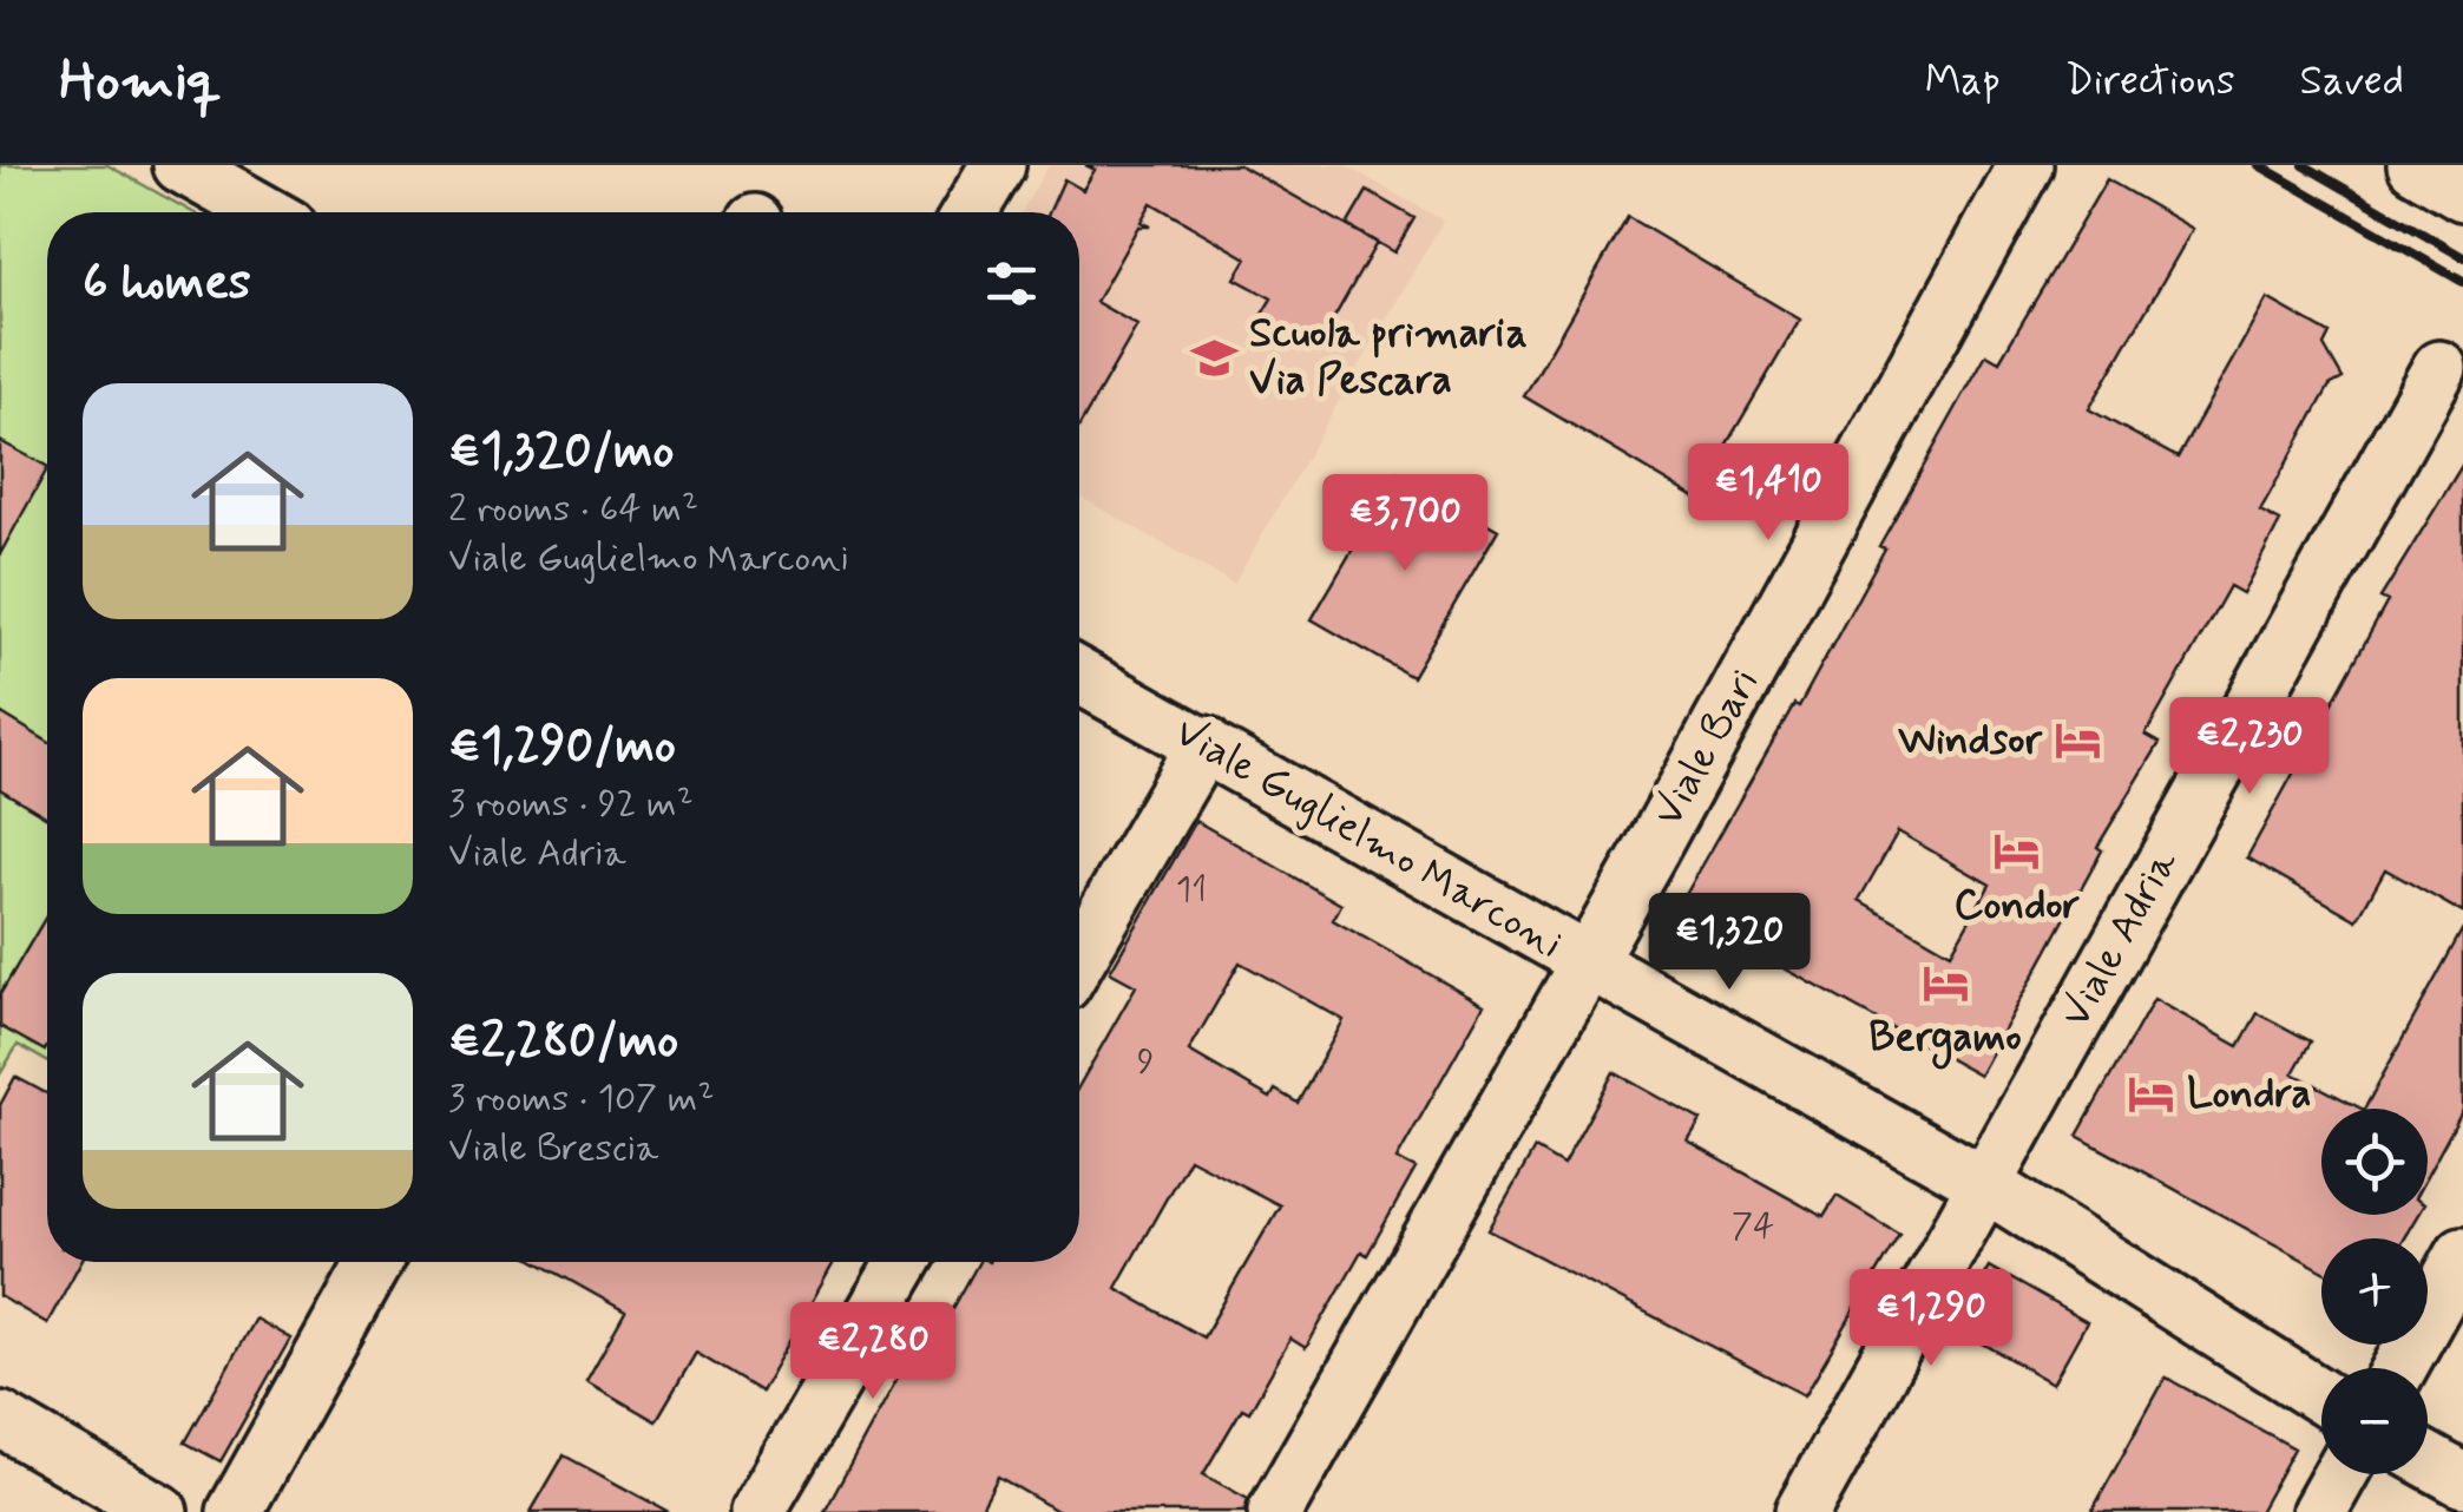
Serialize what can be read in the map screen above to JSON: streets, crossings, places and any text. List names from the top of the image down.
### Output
{
  "streets": {
    "street": ["Viale Bari", "Viale Guglielmo Marconi", "Viale Adria"]
  },
  "crossings": [
    ["Viale Bari", "Viale Guglielmo Marconi"],
    ["Viale Guglielmo Marconi", "Viale Adria"]
  ],
  "places": {
    "school or university": ["Scuola primaria Via Pescara"],
    "hotel": [
      "Windsor",
      "Condor",
      "Bergamo",
      "Londra"
    ]
  },
  "house_numbers": ["11", "9", "74"],
  "page": {
    "header": "Homiq",
    "nav": ["Map", "Directions", "Saved"],
    "heading": "6 homes",
    "list": [
      {
        "name": "€1,320/mo",
        "note": "2 rooms · 64 m² · Viale Guglielmo Marconi"
      },
      {
        "name": "€1,290/mo",
        "note": "3 rooms · 92 m² · Viale Adria"
      },
      {
        "name": "€2,280/mo",
        "note": "3 rooms · 107 m² · Viale Brescia"
      }
    ],
    "price": [
      "€1,410",
      "€3,700",
      "€2,230",
      "€1,320",
      "€1,290",
      "€2,280"
    ],
    "map_buttons": ["+", "−"]
  }
}
